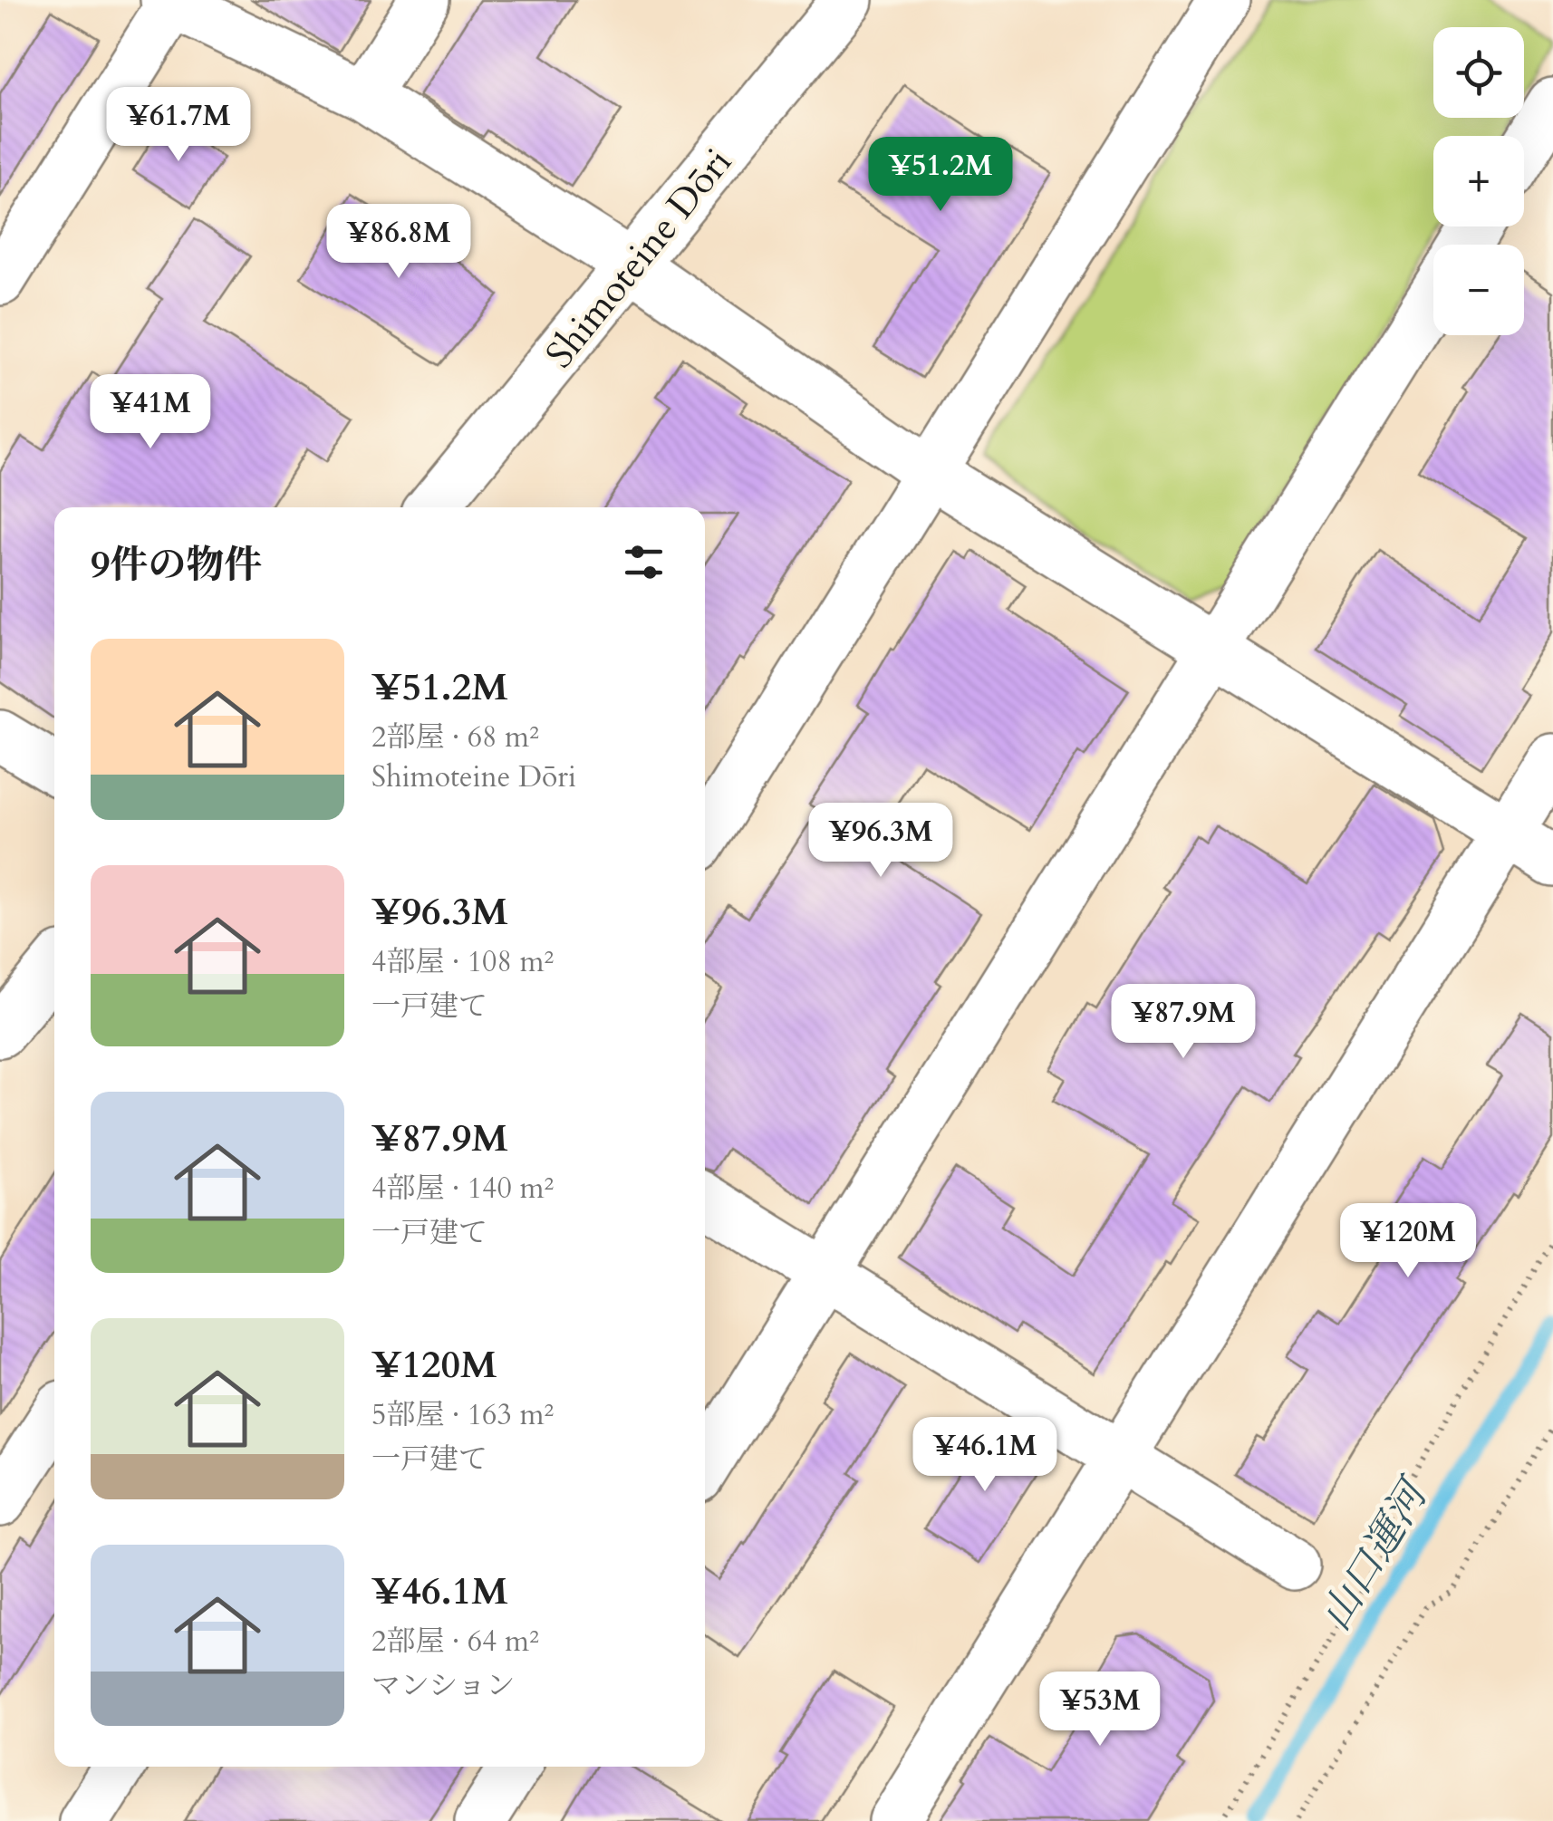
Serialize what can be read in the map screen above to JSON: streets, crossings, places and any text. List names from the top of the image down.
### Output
{
  "streets": {
    "street": ["Shimoteine Dōri"]
  },
  "water": ["山口運河"],
  "page": {
    "map_buttons": ["+", "−"],
    "price": [
      "¥61.7M",
      "¥51.2M",
      "¥86.8M",
      "¥41M",
      "¥96.3M",
      "¥87.9M",
      "¥120M",
      "¥46.1M",
      "¥53M"
    ],
    "heading": "9件の物件",
    "list": [
      {
        "name": "¥51.2M",
        "note": "2部屋 · 68 m² · Shimoteine Dōri"
      },
      {
        "name": "¥96.3M",
        "note": "4部屋 · 108 m² · 一戸建て"
      },
      {
        "name": "¥87.9M",
        "note": "4部屋 · 140 m² · 一戸建て"
      },
      {
        "name": "¥120M",
        "note": "5部屋 · 163 m² · 一戸建て"
      },
      {
        "name": "¥46.1M",
        "note": "2部屋 · 64 m² · マンション"
      }
    ]
  }
}
